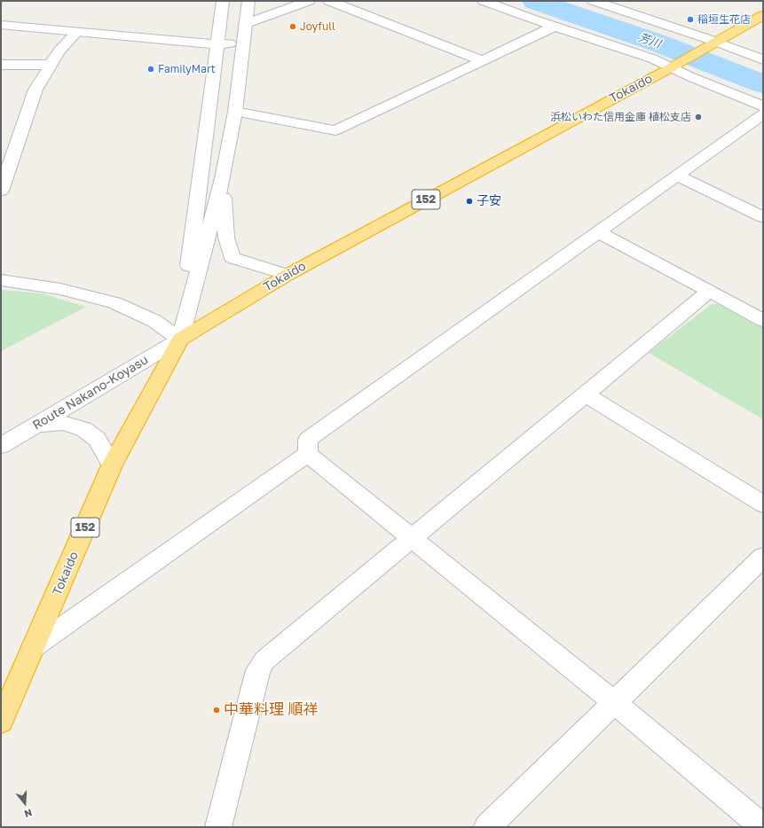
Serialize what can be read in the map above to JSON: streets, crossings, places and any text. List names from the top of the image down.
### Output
{
  "streets": {
    "highway": ["Tokaido", "152"],
    "street": ["Route Nakano-Koyasu"]
  },
  "crossings": [
    ["Tokaido", "Route Nakano-Koyasu"]
  ],
  "water": ["芳川"],
  "places": [
    "稲垣生花店",
    "Joyfull",
    "FamilyMart",
    "浜松いわた信用金庫 植松支店",
    "子安",
    "中華料理 順祥"
  ],
  "north": "bottom"
}
